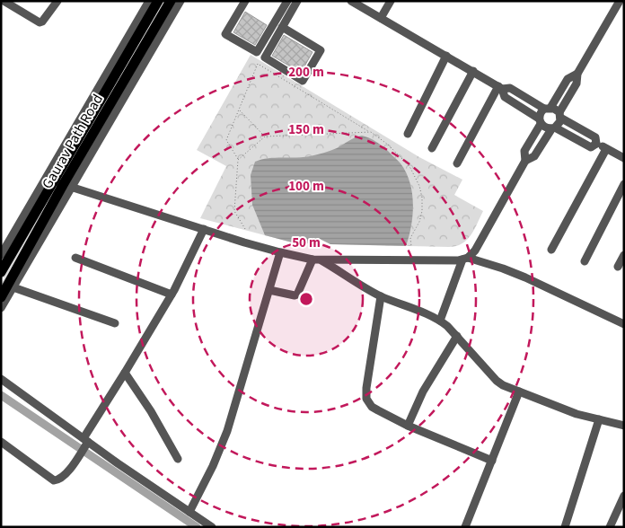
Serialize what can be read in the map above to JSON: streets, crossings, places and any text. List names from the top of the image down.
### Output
{
  "streets": {
    "main road": ["Gaurav Path Road"]
  },
  "rings": [
    "200 m",
    "150 m",
    "100 m",
    "50 m"
  ]
}
